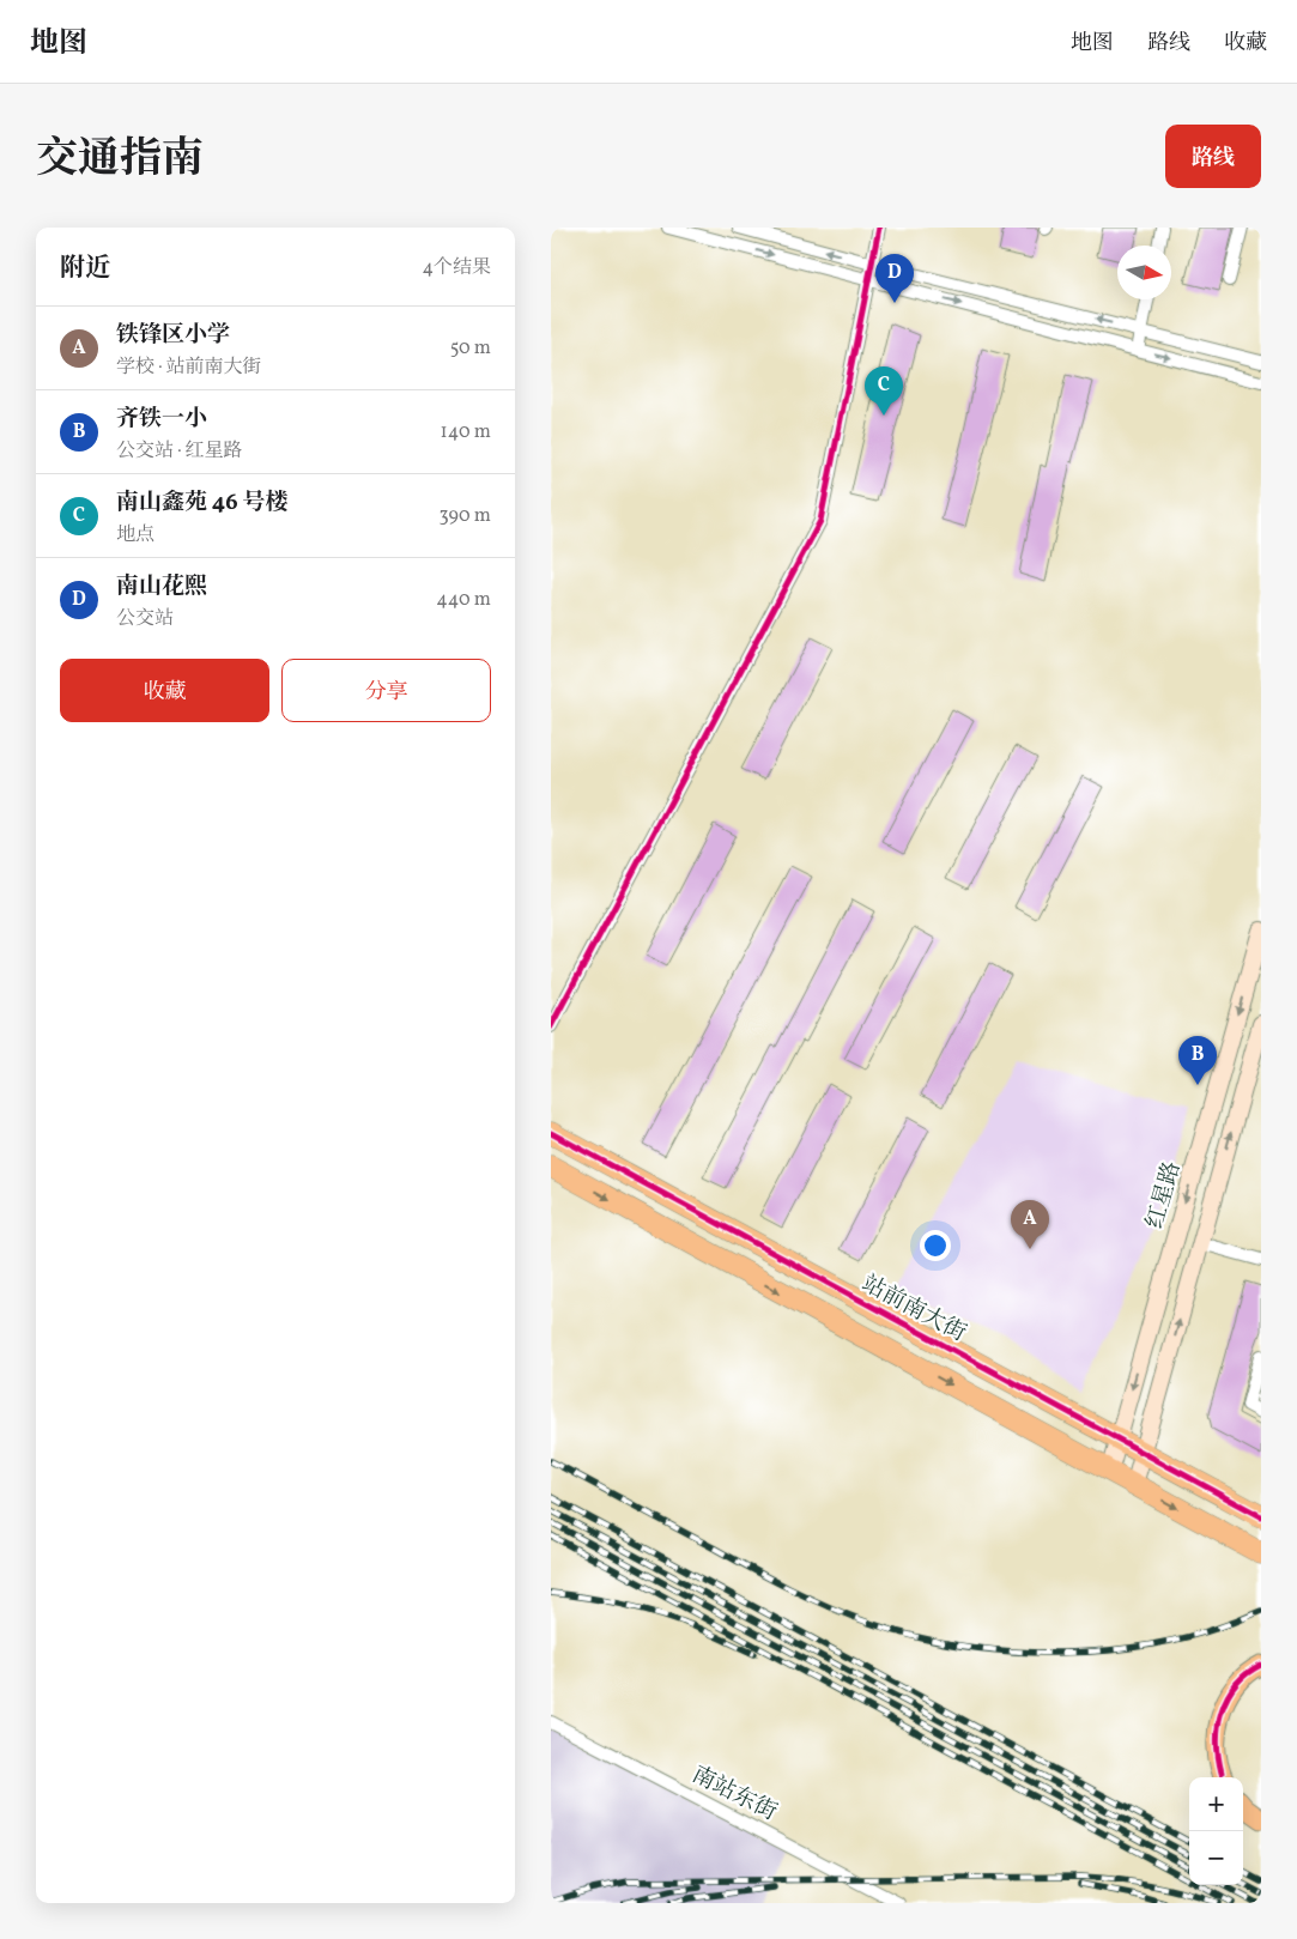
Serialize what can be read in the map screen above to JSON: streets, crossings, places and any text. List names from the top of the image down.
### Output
{
  "streets": {
    "highway": ["站前南大街"],
    "street": ["红星路", "南站东街"]
  },
  "crossings": [
    ["红星路", "站前南大街"]
  ],
  "north": "right",
  "page": {
    "header": "地图",
    "nav": ["地图", "路线", "收藏"],
    "title": "交通指南",
    "buttons": [
      "路线",
      ["收藏", "分享"]
    ],
    "heading": ["附近", "4个结果"],
    "pins": [
      "D",
      "C",
      "B",
      "A"
    ],
    "list": [
      {
        "mark": "A",
        "name": "铁锋区小学",
        "note": "学校 · 站前南大街",
        "value": "50 m"
      },
      {
        "mark": "B",
        "name": "齐铁一小",
        "note": "公交站 · 红星路",
        "value": "140 m"
      },
      {
        "mark": "C",
        "name": "南山鑫苑 46 号楼",
        "note": "地点",
        "value": "390 m"
      },
      {
        "mark": "D",
        "name": "南山花熙",
        "note": "公交站",
        "value": "440 m"
      }
    ],
    "map_buttons": ["+", "−"]
  }
}
